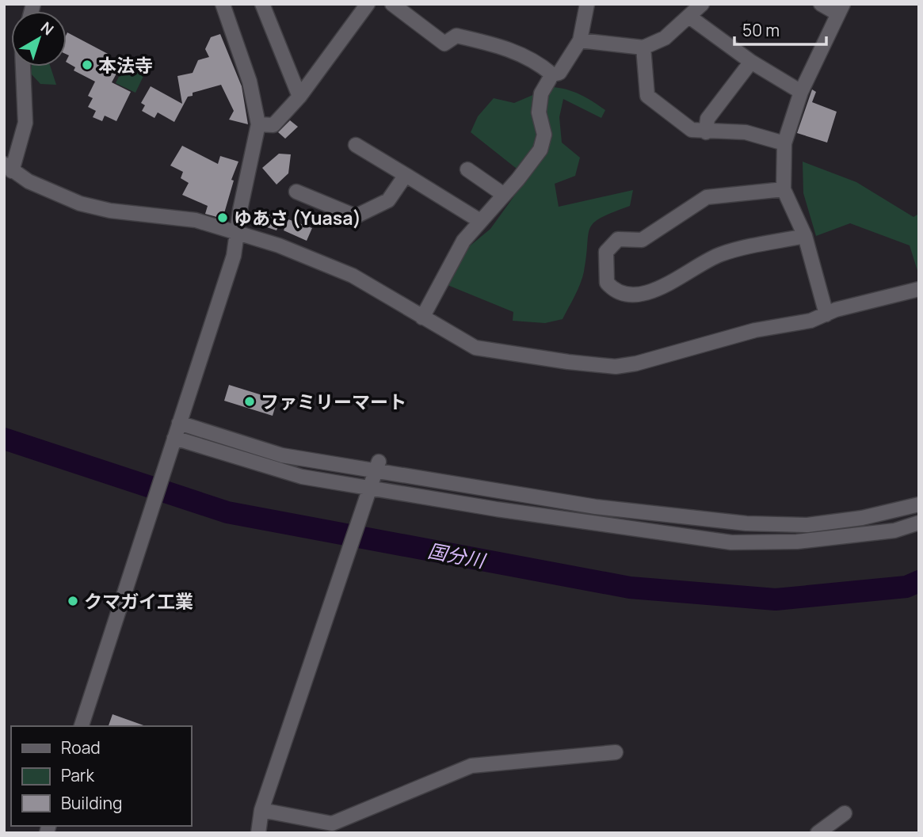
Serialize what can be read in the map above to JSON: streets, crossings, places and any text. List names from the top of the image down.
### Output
{
  "water": ["国分川"],
  "places": [
    "本法寺",
    "ゆあさ (Yuasa)",
    "ファミリーマート",
    "クマガイ工業"
  ],
  "legend": ["Road", "Park", "Building"],
  "scale_bar": "50 m",
  "north": "top right"
}
